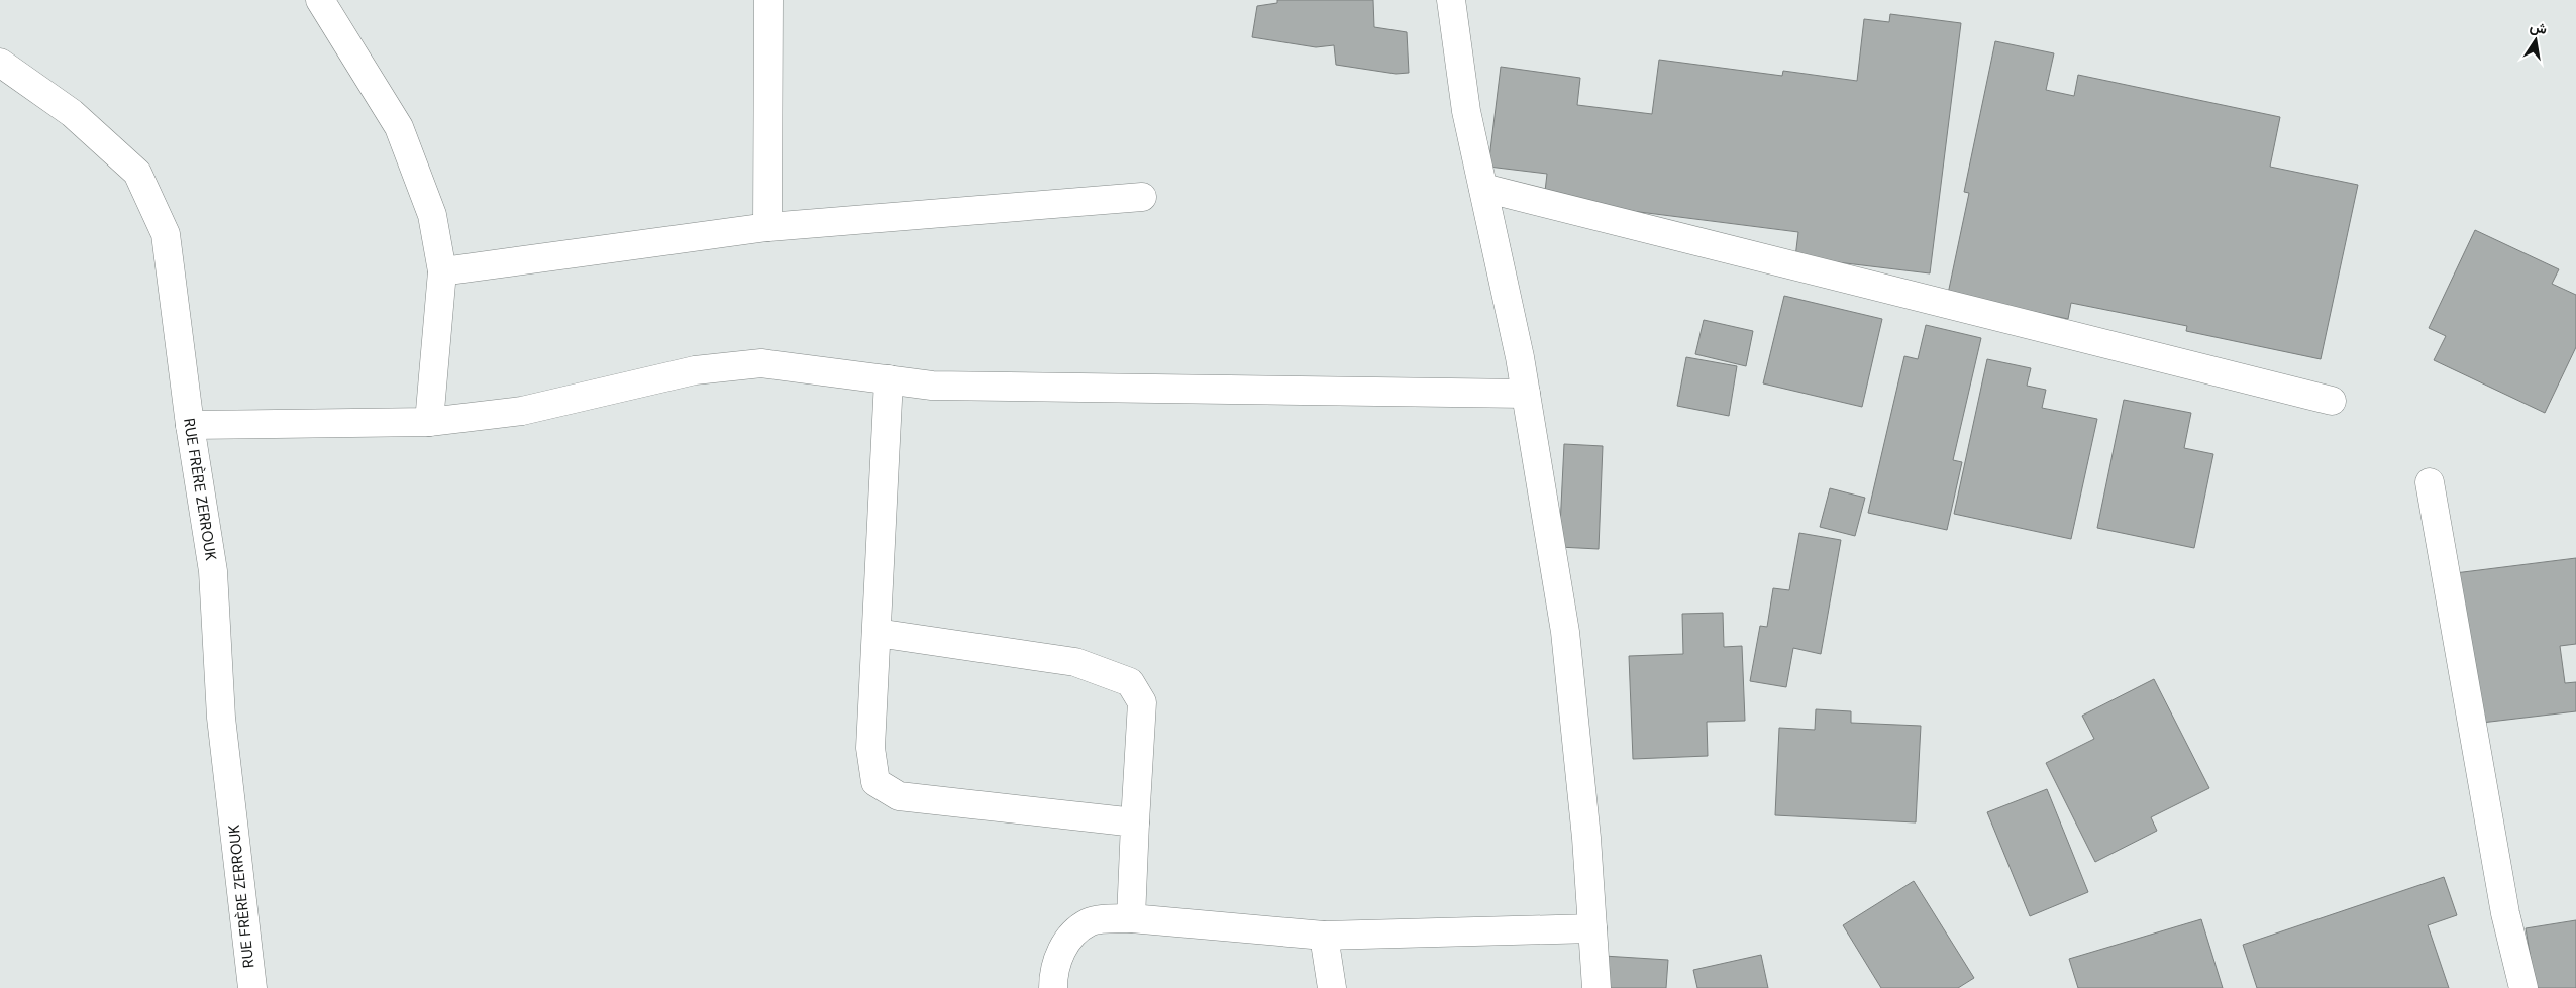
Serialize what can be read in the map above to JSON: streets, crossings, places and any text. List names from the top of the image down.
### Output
{
  "streets": {
    "street": ["RUE FRÈRE ZERROUK"]
  },
  "north": "top"
}
